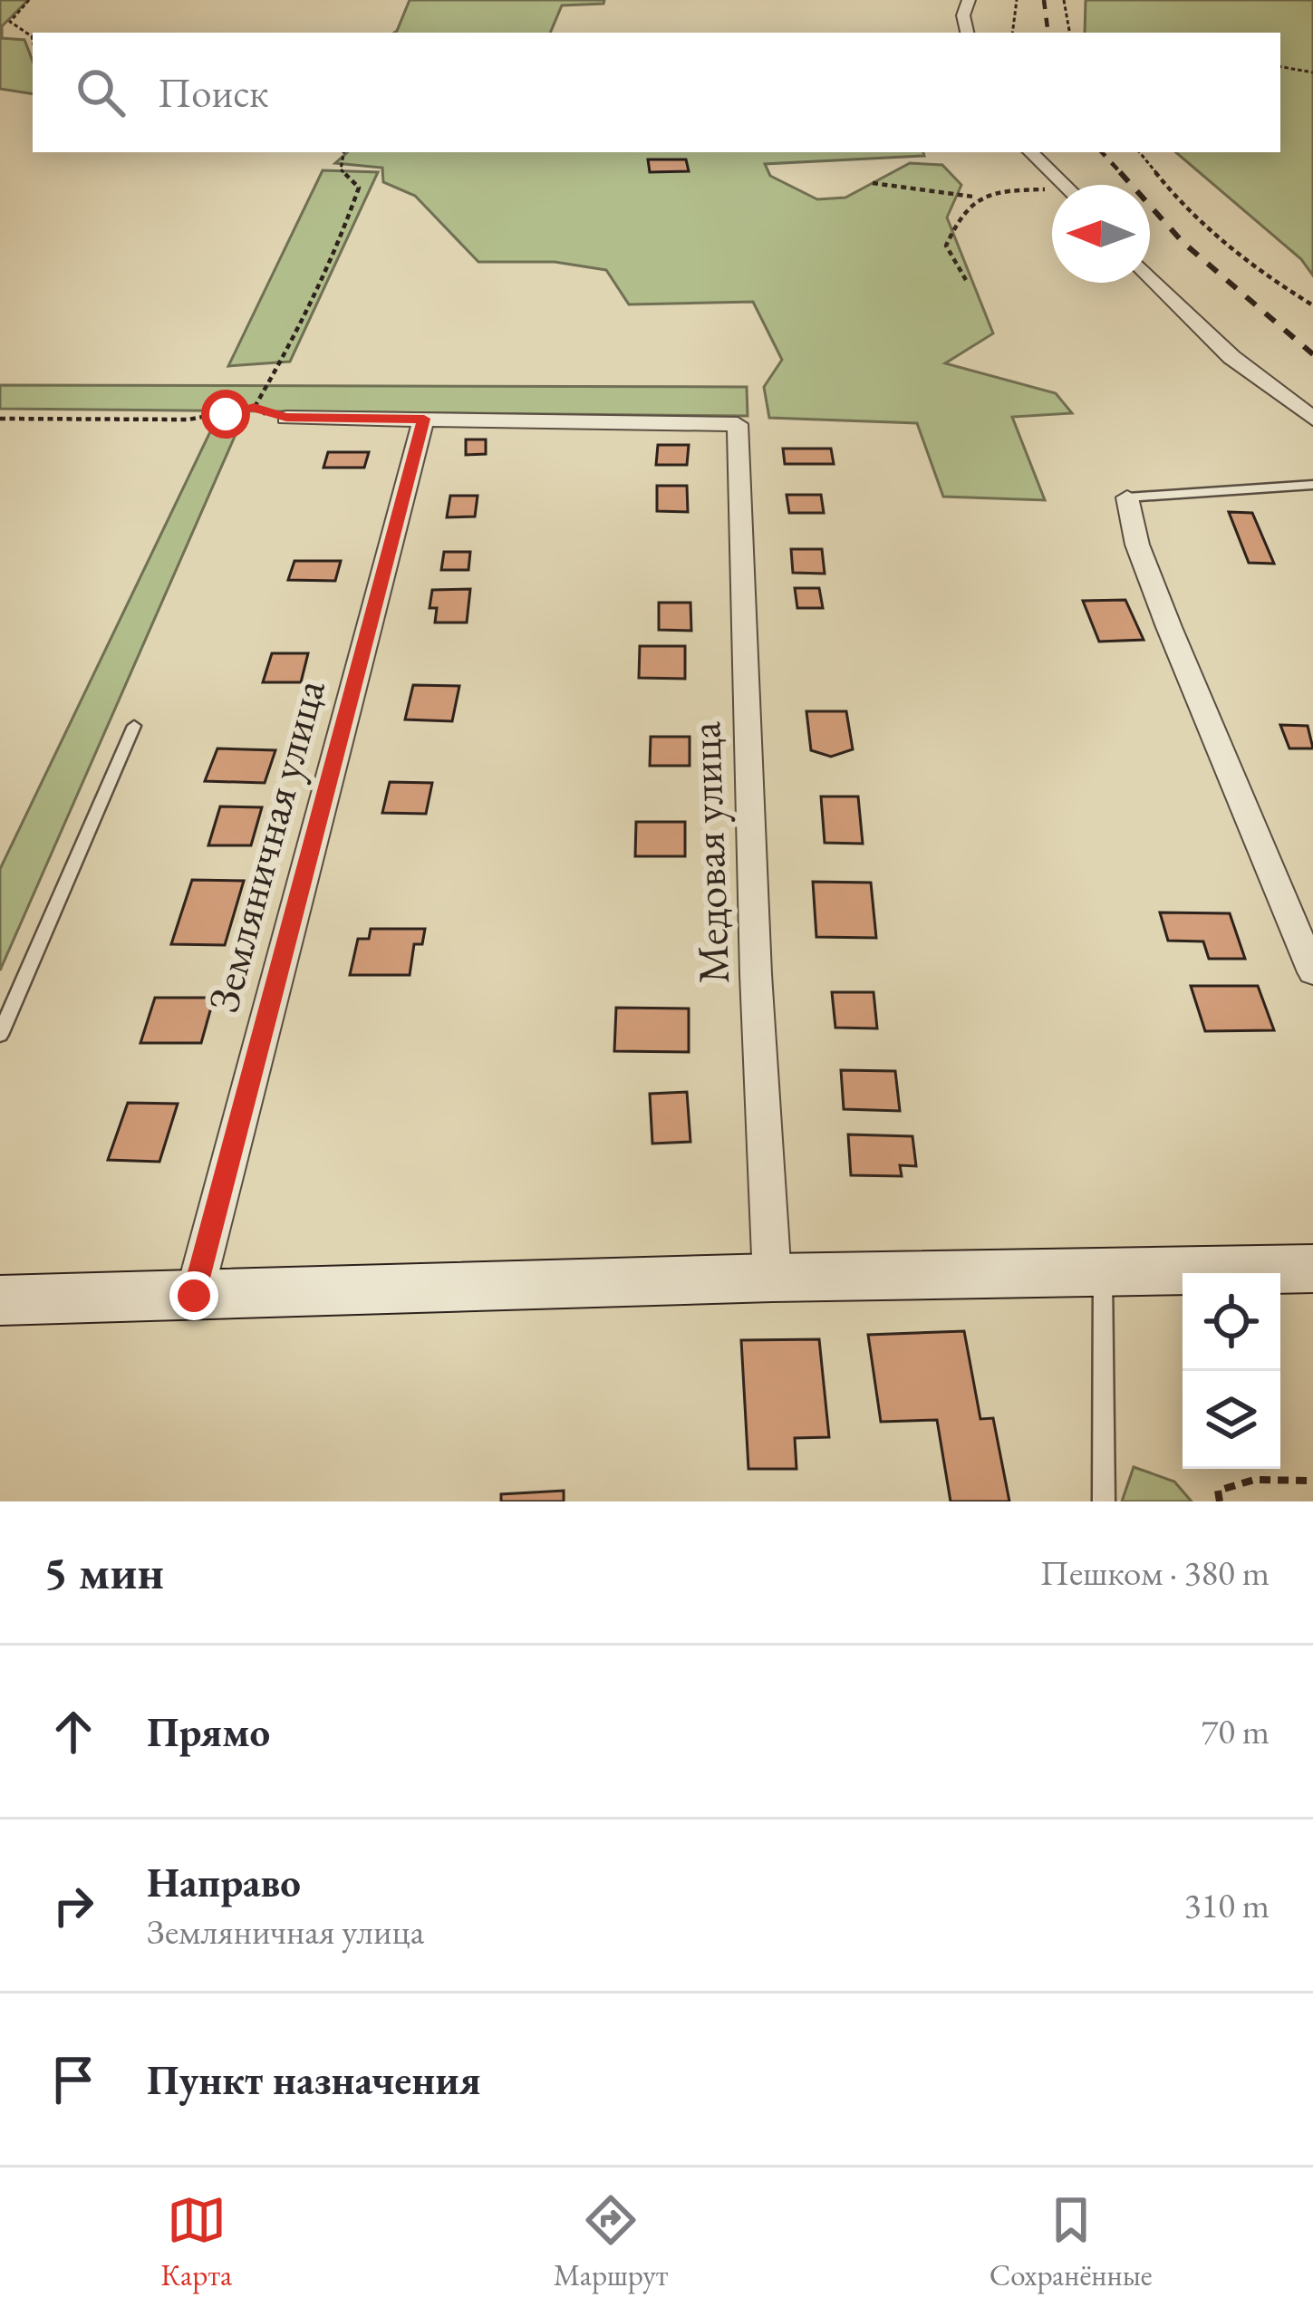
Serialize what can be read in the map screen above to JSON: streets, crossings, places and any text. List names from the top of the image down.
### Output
{
  "streets": {
    "street": ["Земляничная улица", "Медовая улица"]
  },
  "crossings": [
    ["Земляничная улица", "Медовая улица"]
  ],
  "north": "left",
  "page": {
    "search": "Поиск",
    "heading": ["5 мин", "Пешком · 380 m"],
    "list": [
      ["Прямо", "70 m"],
      ["Направо", "Земляничная улица", "310 m"],
      "Пункт назначения"
    ],
    "nav": ["Карта", "Маршрут", "Сохранённые"]
  }
}
